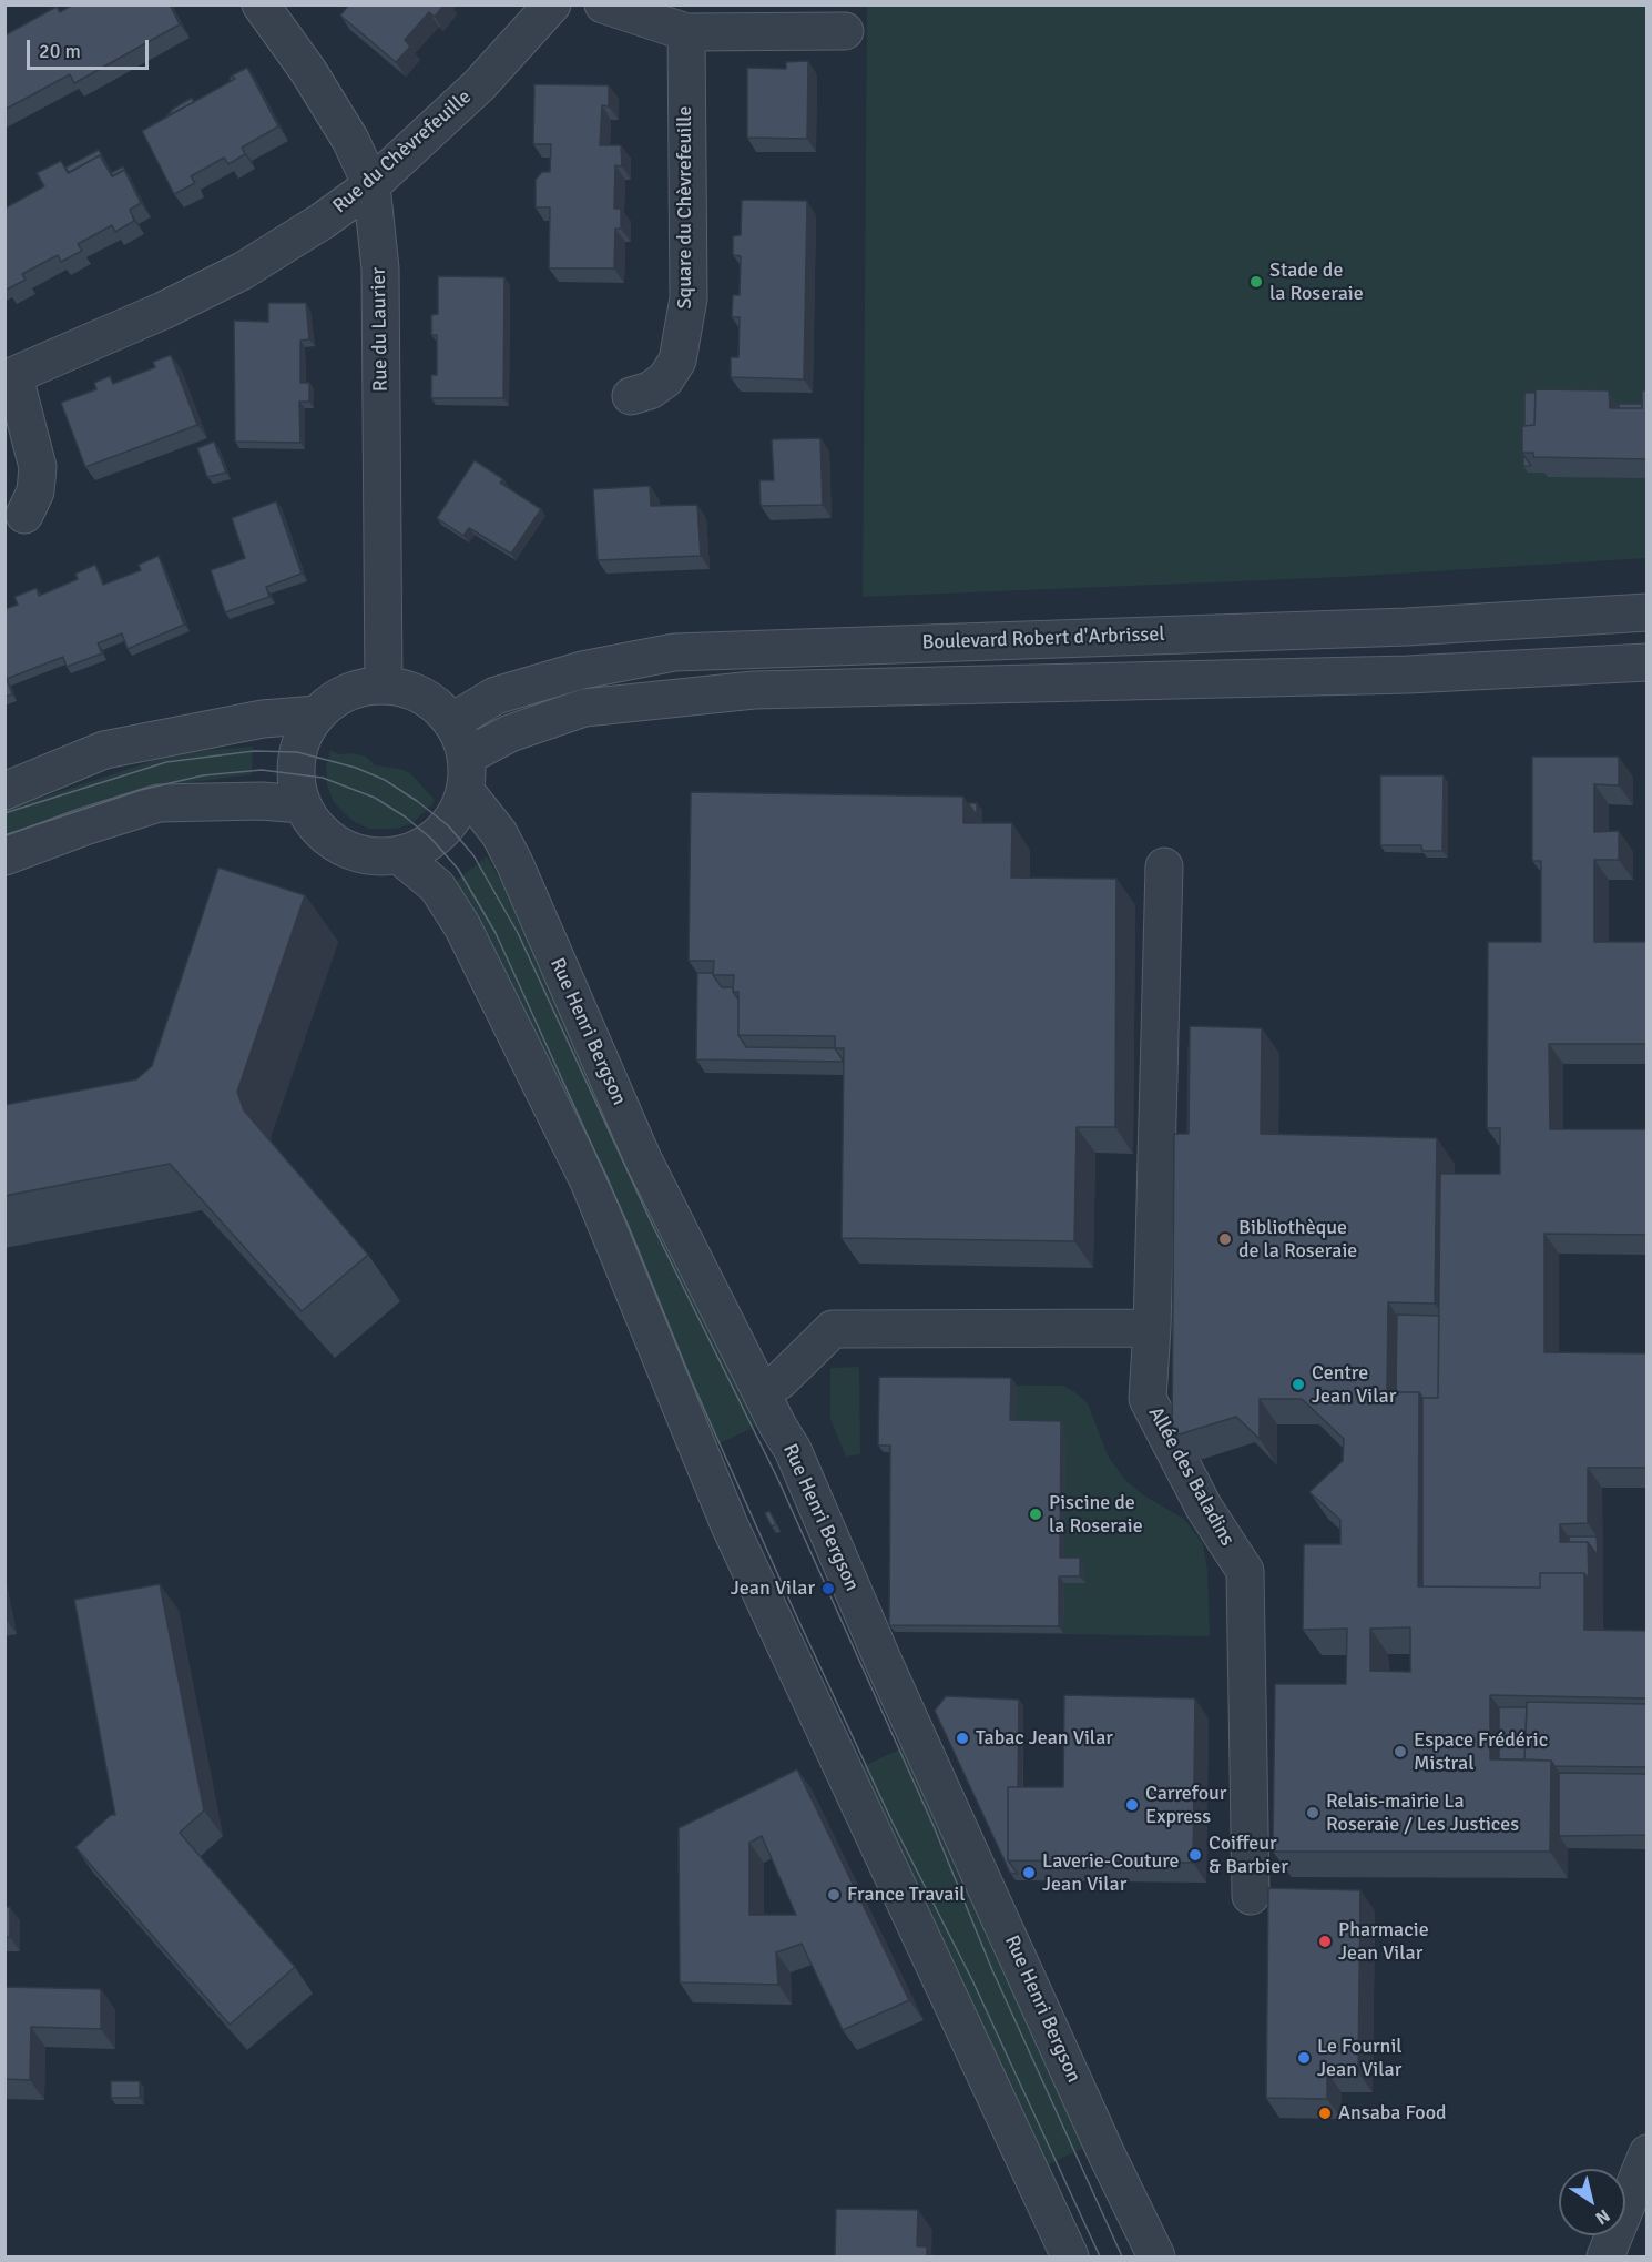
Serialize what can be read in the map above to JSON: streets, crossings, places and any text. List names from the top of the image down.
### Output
{
  "streets": {
    "street": [
      "Rue du Chèvrefeuille",
      "Square du Chèvrefeuille",
      "Rue du Laurier",
      "Boulevard Robert d'Arbrissel",
      "Rue Henri Bergson",
      "Allée des Baladins"
    ]
  },
  "crossings": [
    ["Rue du Chèvrefeuille", "Rue du Laurier"],
    ["Rue du Laurier", "Boulevard Robert d'Arbrissel"],
    ["Rue du Laurier", "Rue Henri Bergson"],
    ["Boulevard Robert d'Arbrissel", "Rue Henri Bergson"]
  ],
  "places": [
    "Stade de la Roseraie",
    "Bibliothèque de la Roseraie",
    "Centre Jean Vilar",
    "Piscine de la Roseraie",
    "Jean Vilar",
    "Tabac Jean Vilar",
    "Espace Frédéric Mistral",
    "Carrefour Express",
    "Relais-mairie La Roseraie / Les Justices",
    "Coiffeur & Barbier",
    "Laverie-Couture Jean Vilar",
    "France Travail",
    "Pharmacie Jean Vilar",
    "Le Fournil Jean Vilar",
    "Ansaba Food"
  ],
  "scale_bar": "20 m",
  "north": "bottom right"
}
